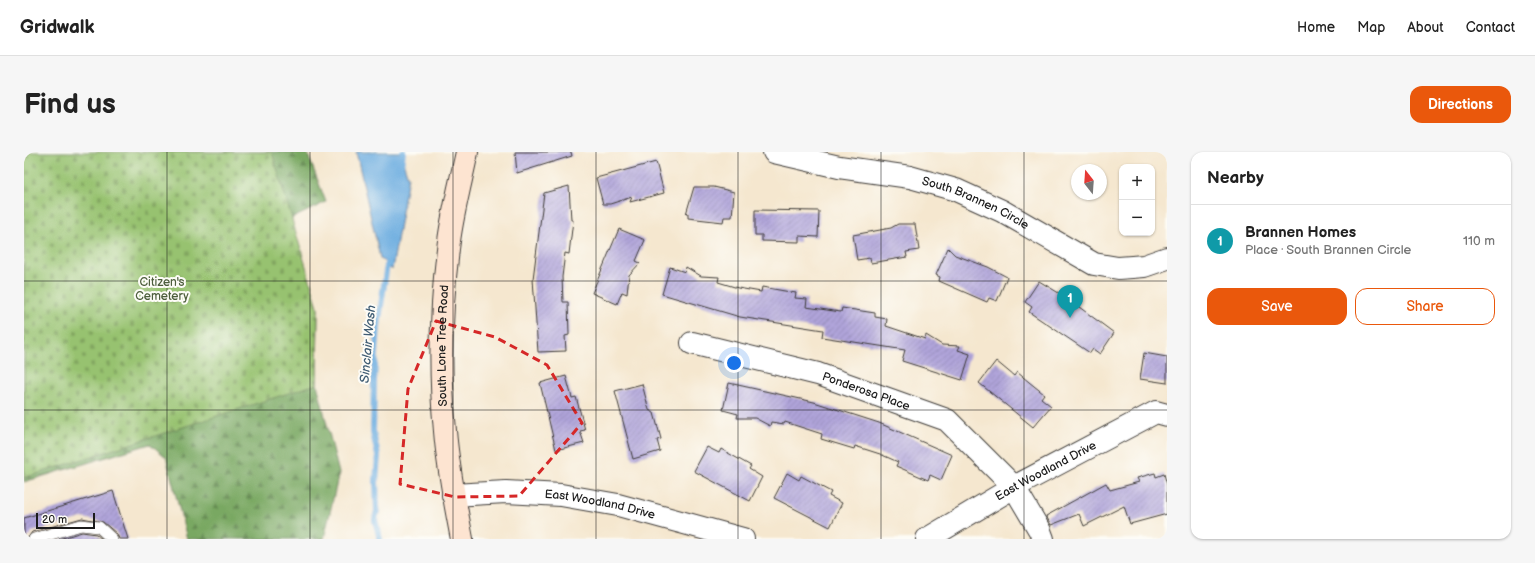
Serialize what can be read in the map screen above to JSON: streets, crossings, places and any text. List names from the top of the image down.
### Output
{
  "streets": {
    "main road": ["South Lone Tree Road"],
    "street": ["South Brannen Circle", "Ponderosa Place", "East Woodland Drive"]
  },
  "crossings": [
    ["South Lone Tree Road", "East Woodland Drive"],
    ["Ponderosa Place", "East Woodland Drive"]
  ],
  "water": ["Sinclair Wash"],
  "parks": ["Citizen's Cemetery"],
  "scale_bar": "20 m",
  "north": "top",
  "page": {
    "header": "Gridwalk",
    "nav": [
      "Home",
      "Map",
      "About",
      "Contact"
    ],
    "buttons": [
      "Directions",
      ["Save", "Share"]
    ],
    "title": "Find us",
    "heading": "Nearby",
    "map_buttons": ["+", "−"],
    "list": [
      {
        "mark": "1",
        "name": "Brannen Homes",
        "note": "Place · South Brannen Circle",
        "value": "110 m"
      }
    ],
    "pins": "1",
    "scale": "20 m"
  }
}
